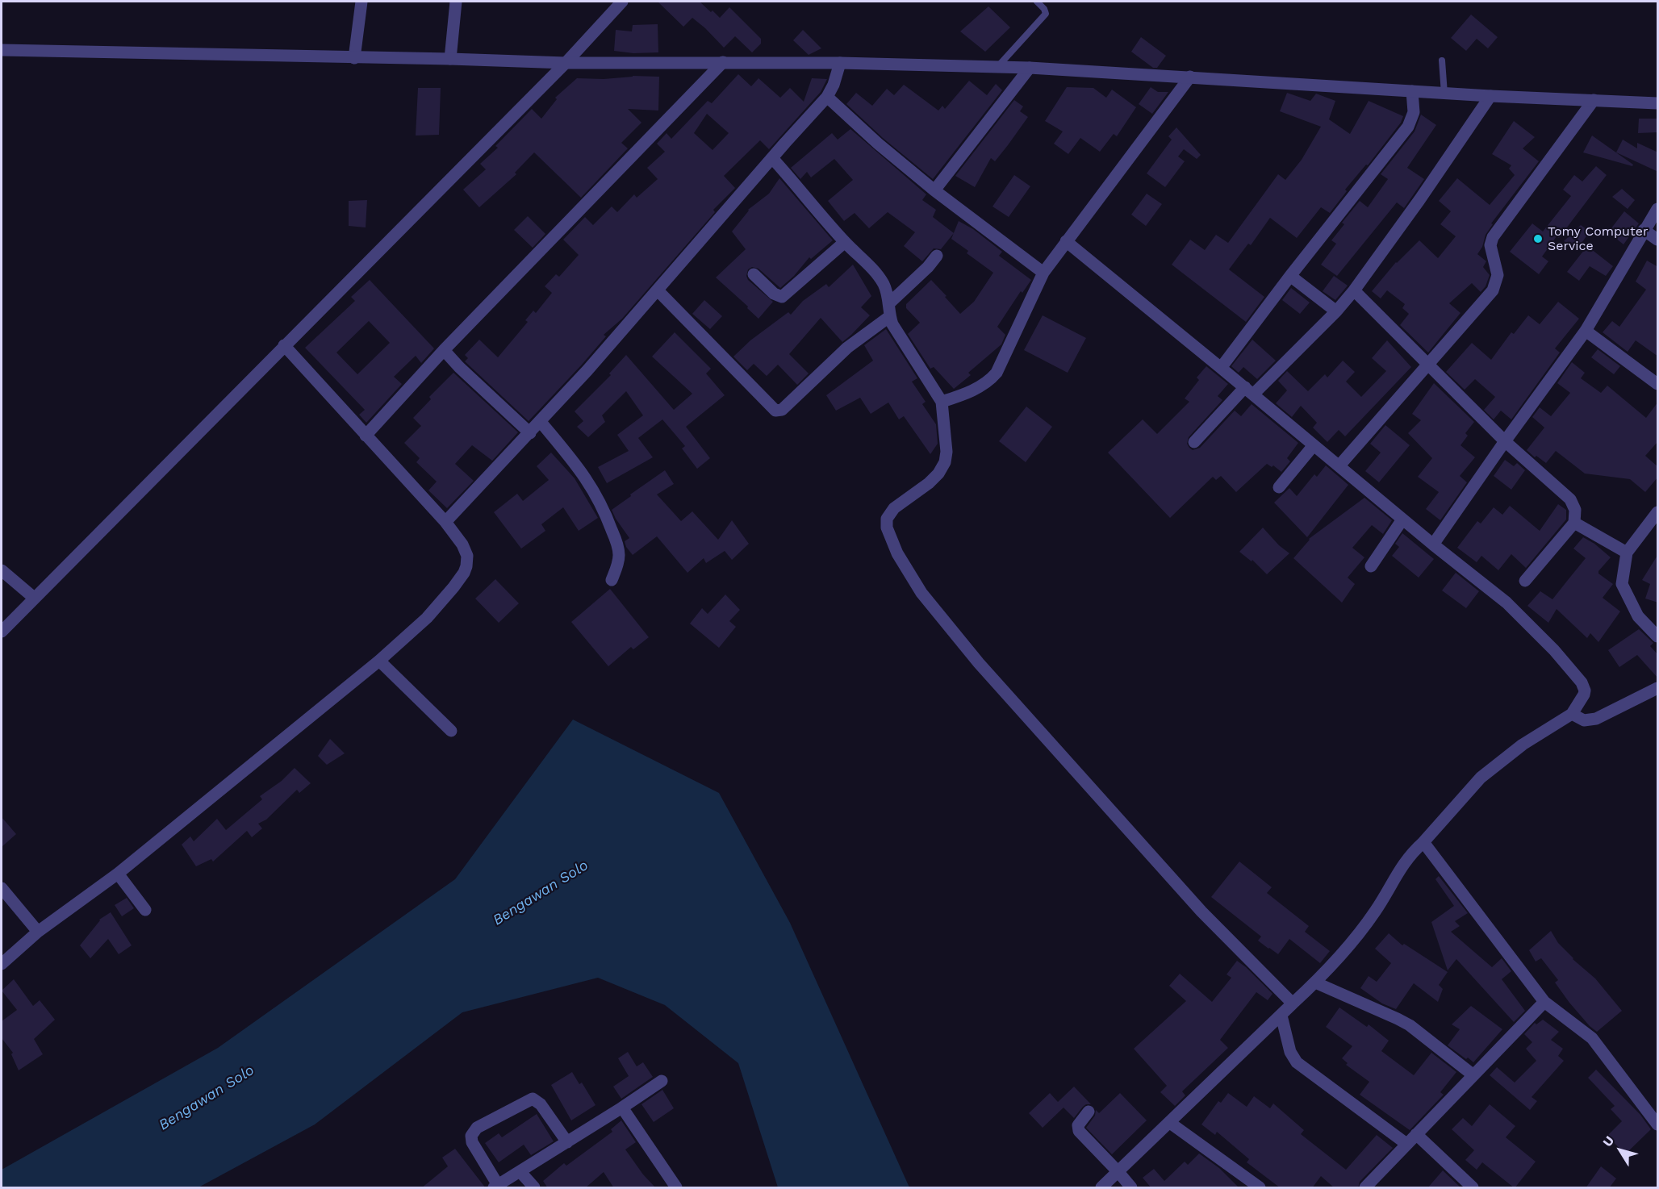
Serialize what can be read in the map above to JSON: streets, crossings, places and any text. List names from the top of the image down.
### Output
{
  "water": ["Bengawan Solo"],
  "places": ["Tomy Computer Service"],
  "north": "top left"
}
